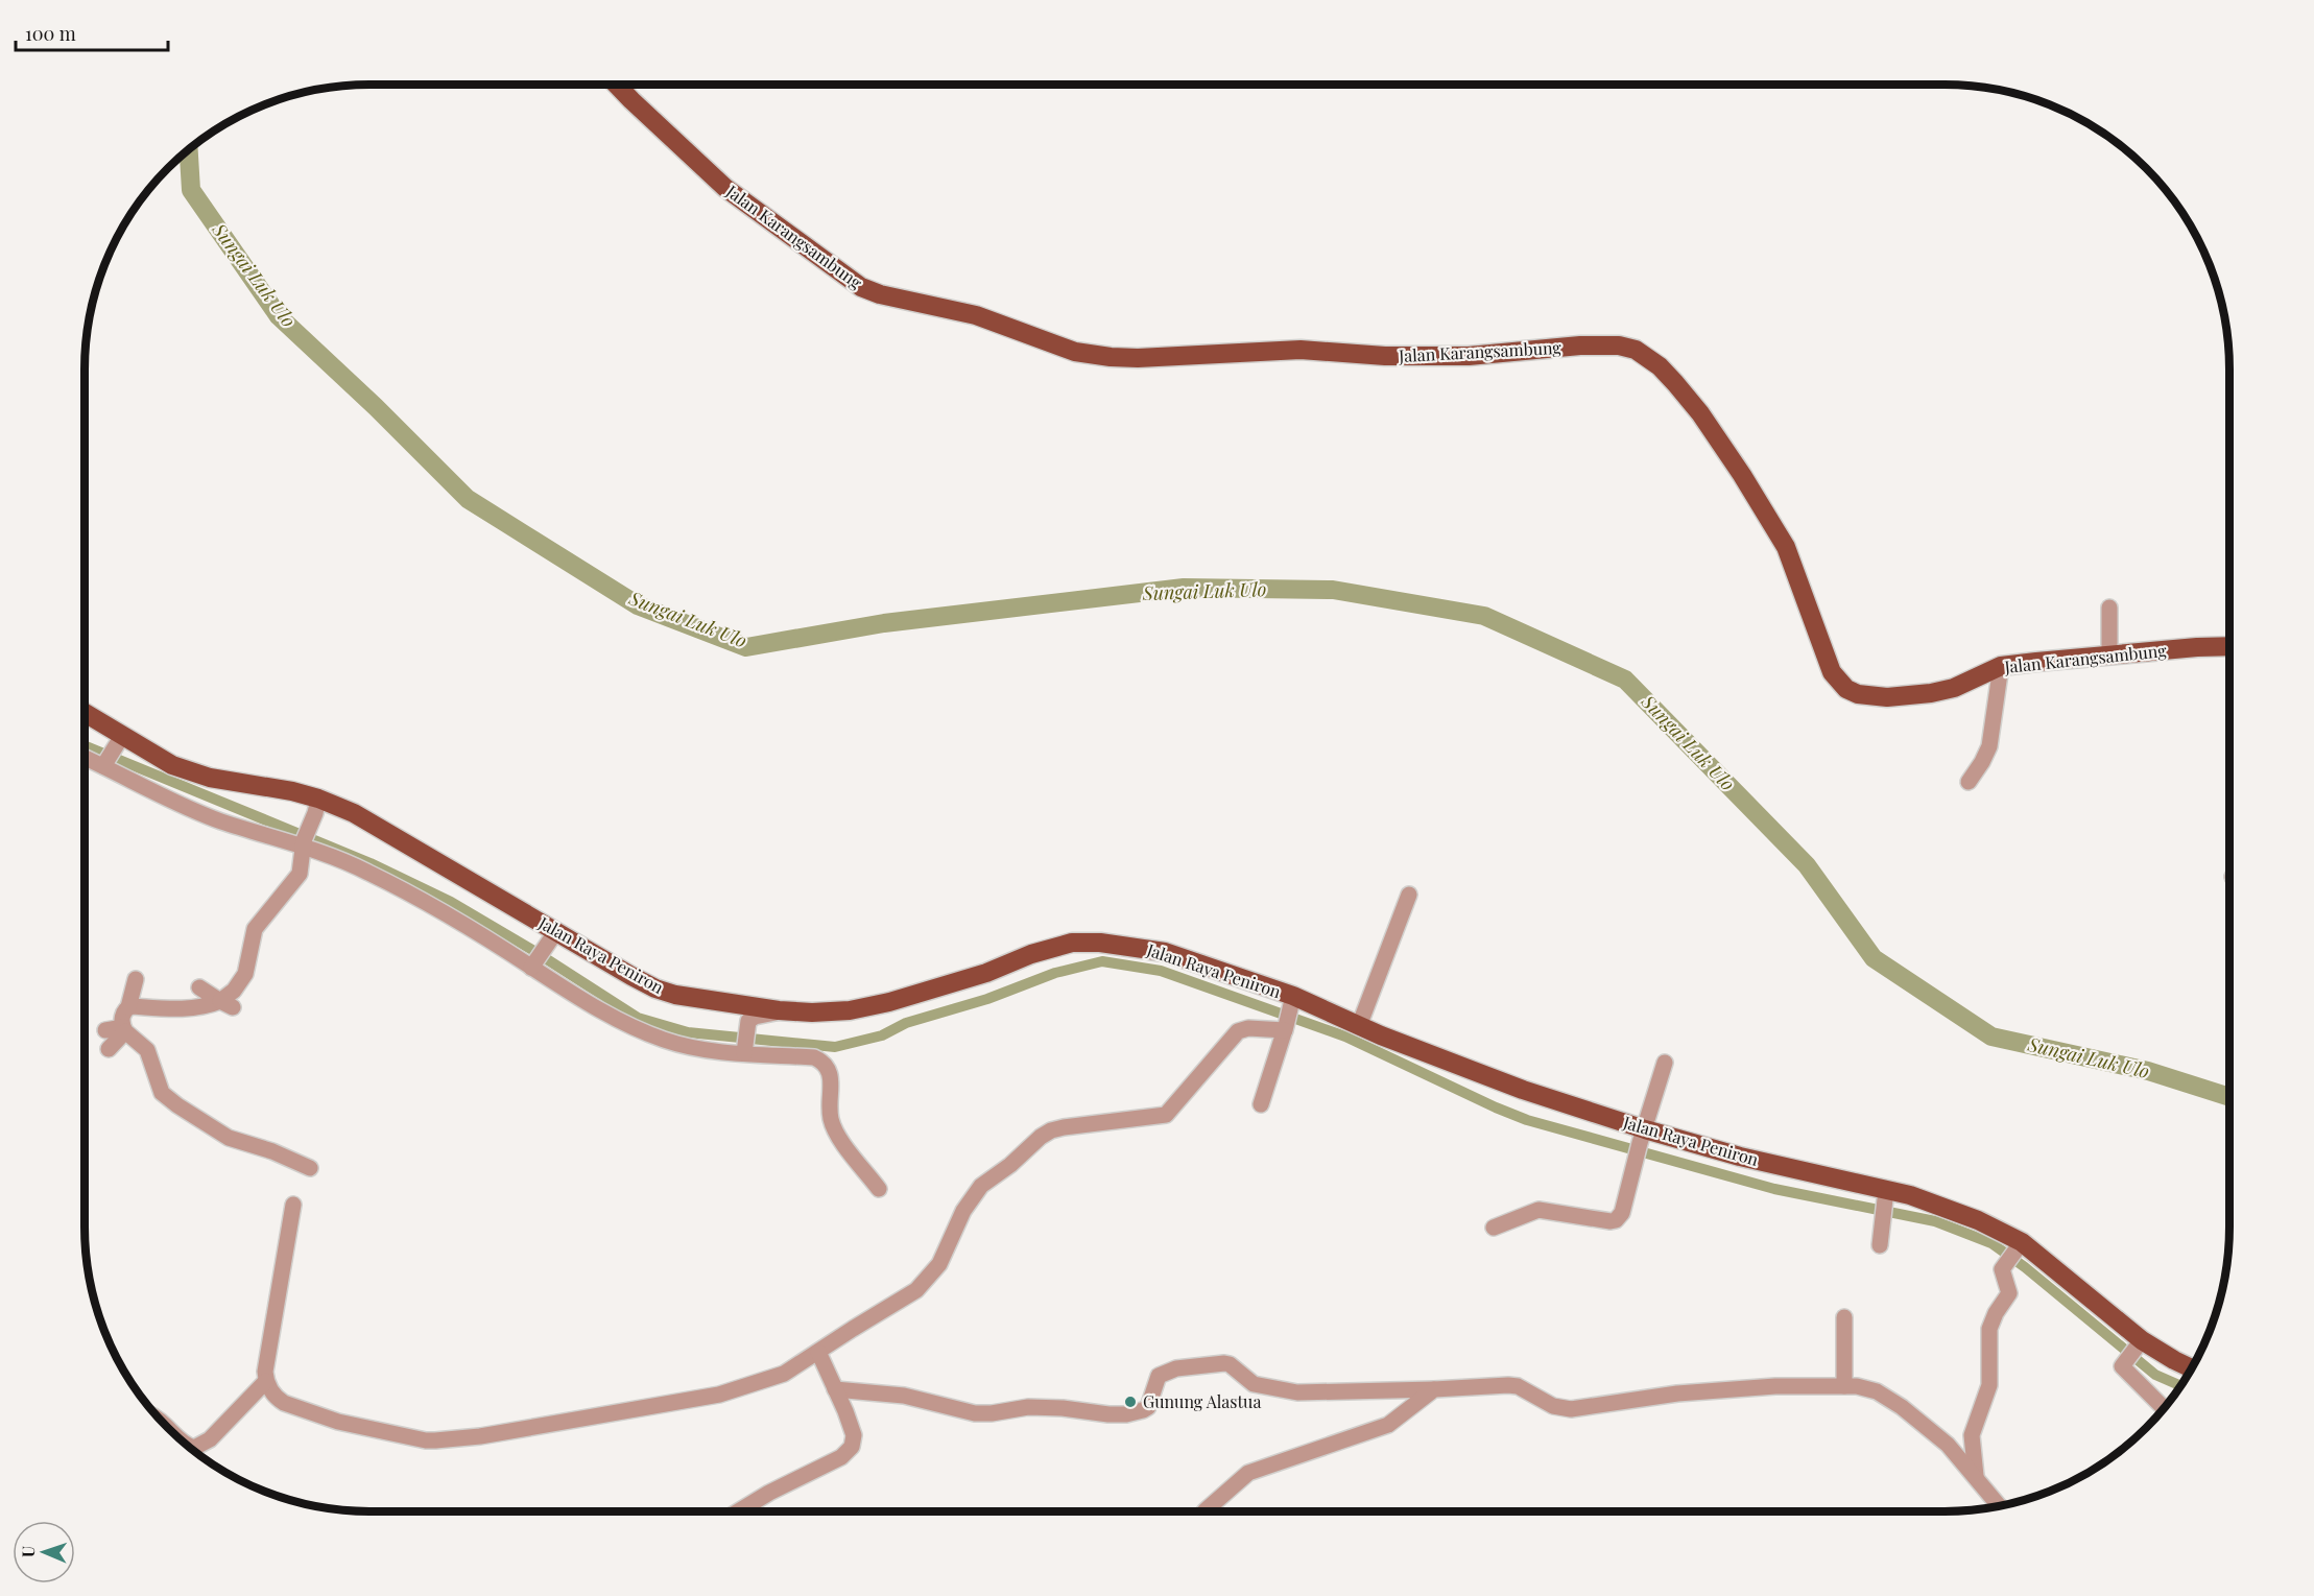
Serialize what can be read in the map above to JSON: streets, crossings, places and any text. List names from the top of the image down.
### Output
{
  "streets": {
    "main road": ["Jalan Karangsambung", "Jalan Raya Peniron"]
  },
  "water": ["Sungai Luk Ulo"],
  "places": ["Gunung Alastua"],
  "scale_bar": "100 m",
  "north": "left"
}
